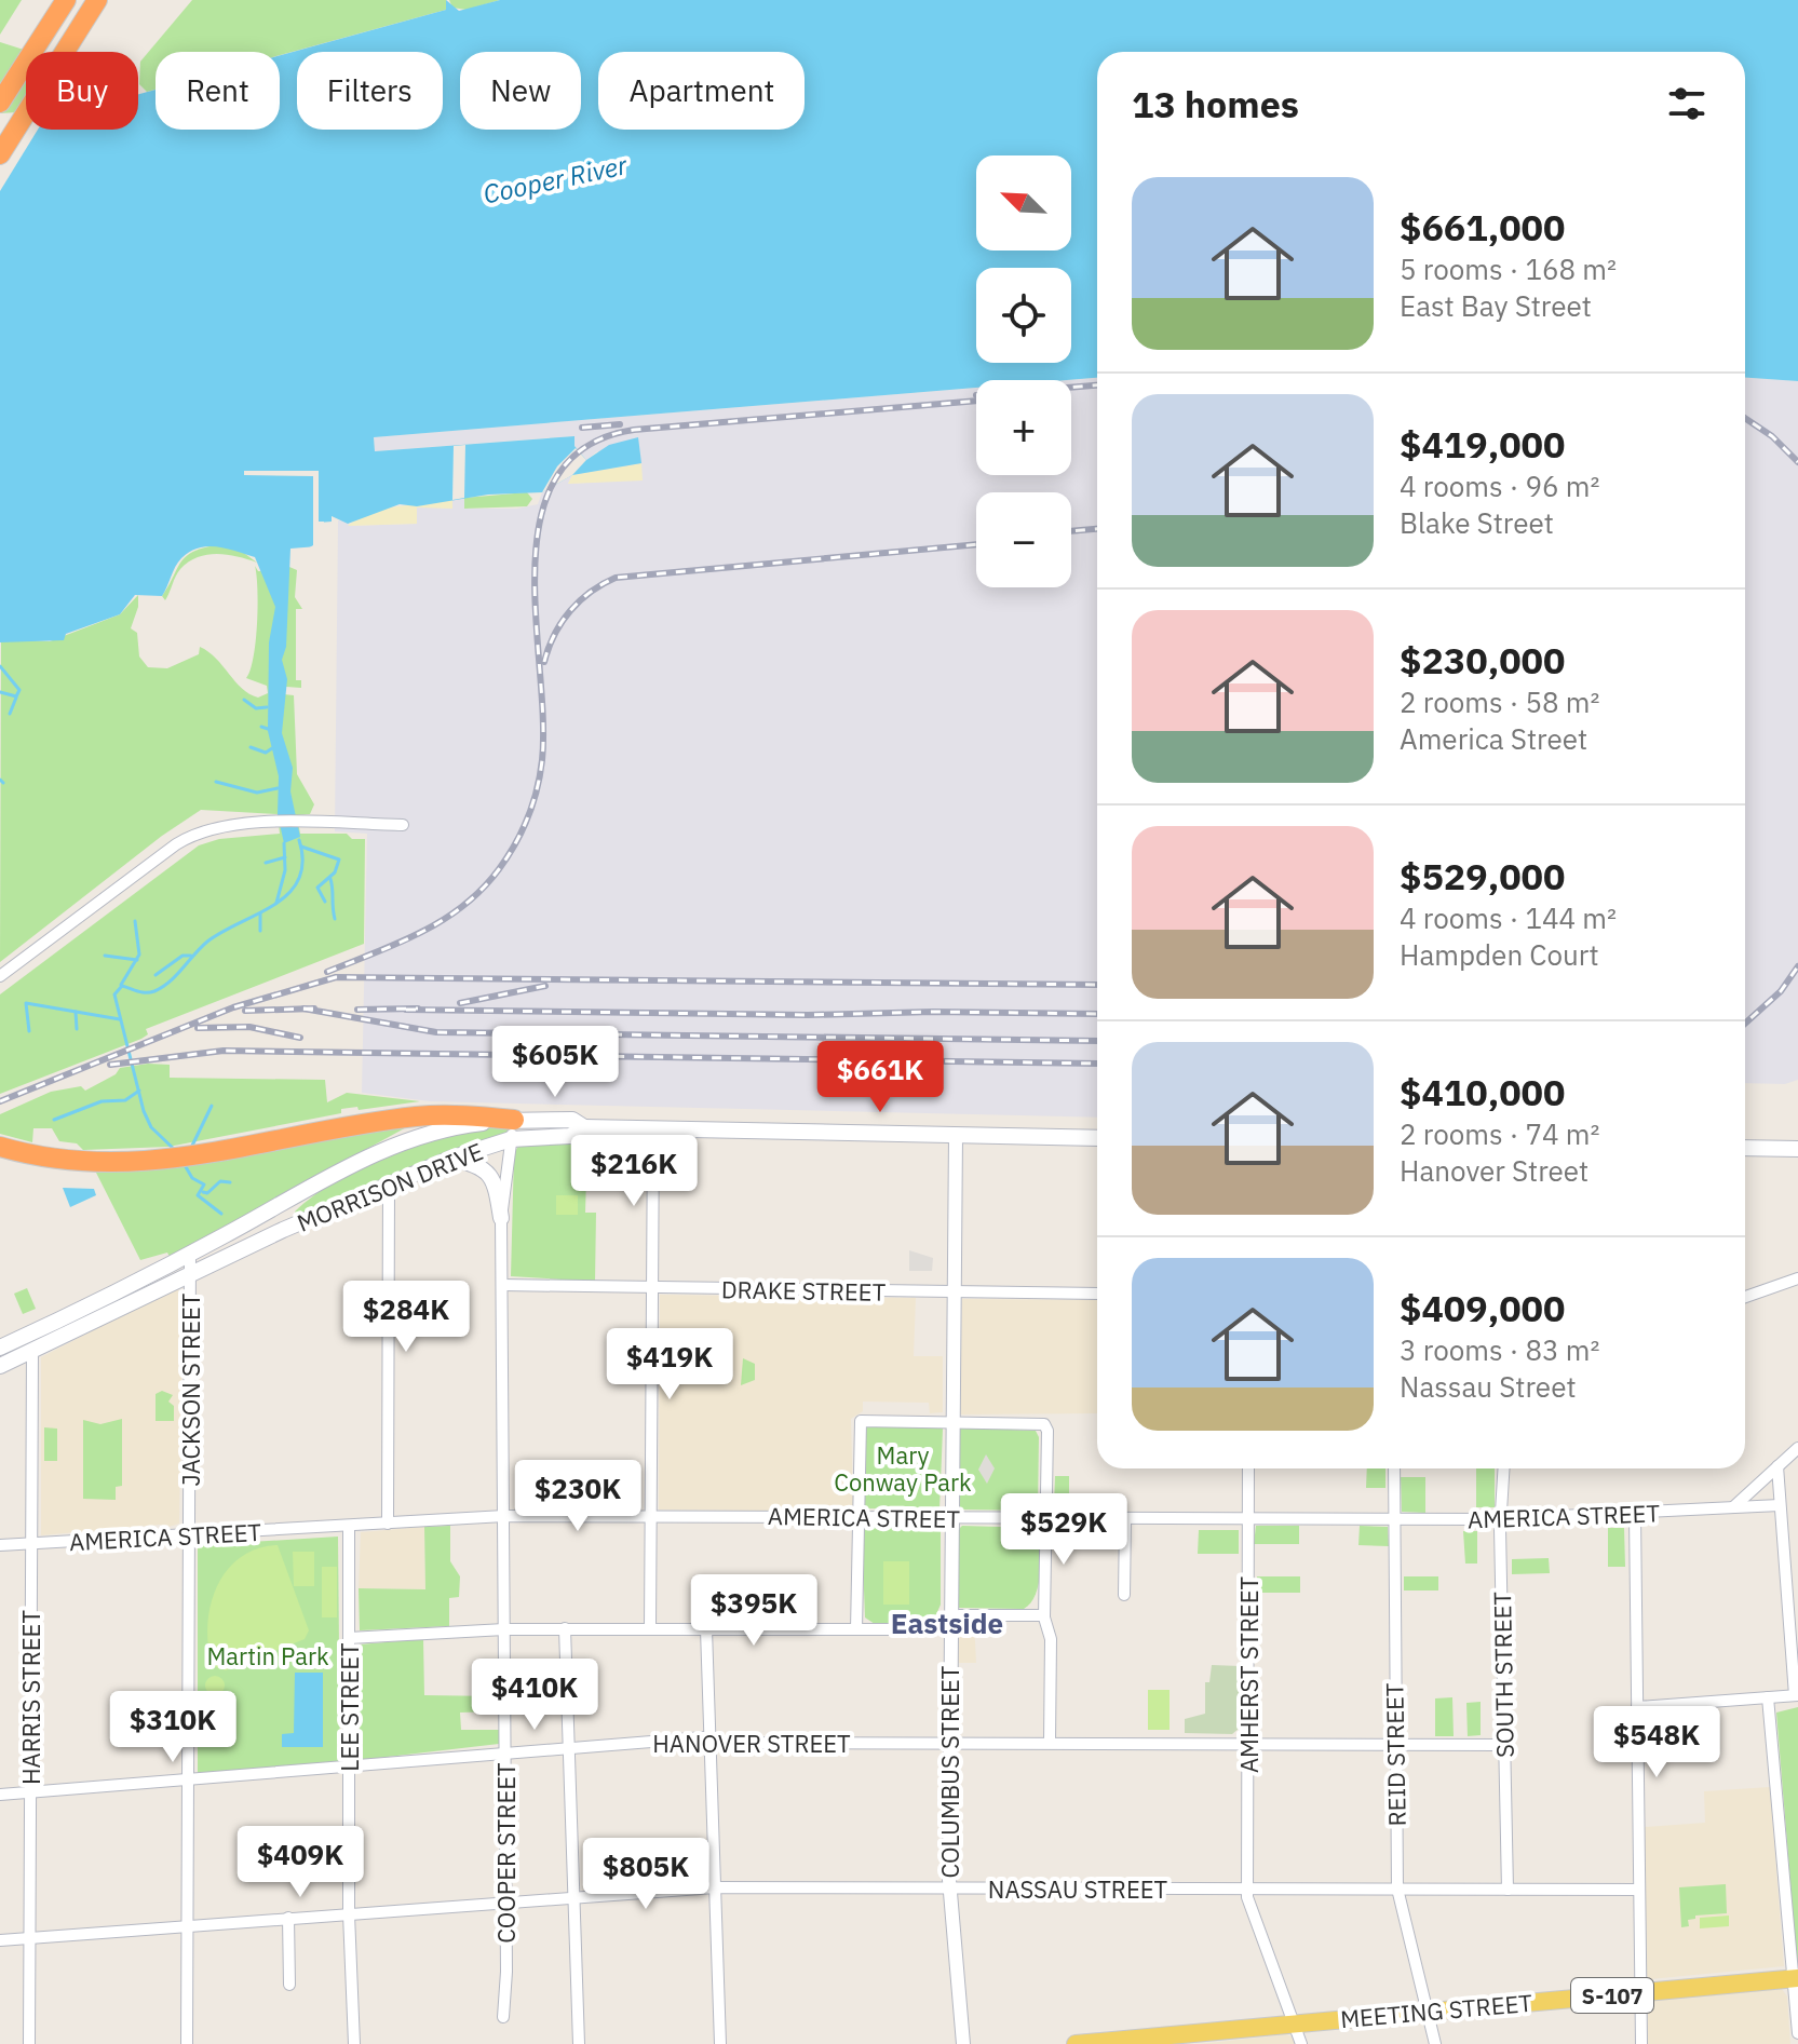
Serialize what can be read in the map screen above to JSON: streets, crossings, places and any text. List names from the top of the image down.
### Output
{
  "streets": {
    "main road": ["MORRISON DRIVE", "S-107", "MEETING STREET"],
    "street": [
      "DRAKE STREET",
      "JACKSON STREET",
      "AMERICA STREET",
      "AMHERST STREET",
      "SOUTH STREET",
      "HARRIS STREET",
      "LEE STREET",
      "HANOVER STREET",
      "REID STREET",
      "COLUMBUS STREET",
      "COOPER STREET",
      "NASSAU STREET"
    ]
  },
  "crossings": [
    ["MORRISON DRIVE", "JACKSON STREET"],
    ["MORRISON DRIVE", "HARRIS STREET"],
    ["MORRISON DRIVE", "COLUMBUS STREET"],
    ["MORRISON DRIVE", "COOPER STREET"],
    ["DRAKE STREET", "COLUMBUS STREET"],
    ["DRAKE STREET", "COOPER STREET"],
    ["JACKSON STREET", "AMERICA STREET"],
    ["JACKSON STREET", "HANOVER STREET"],
    ["JACKSON STREET", "NASSAU STREET"],
    ["AMERICA STREET", "AMHERST STREET"],
    ["AMERICA STREET", "SOUTH STREET"],
    ["AMERICA STREET", "HARRIS STREET"],
    ["AMERICA STREET", "LEE STREET"],
    ["AMERICA STREET", "REID STREET"],
    ["AMERICA STREET", "COLUMBUS STREET"],
    ["AMERICA STREET", "COOPER STREET"],
    ["AMHERST STREET", "HANOVER STREET"],
    ["AMHERST STREET", "NASSAU STREET"],
    ["AMHERST STREET", "MEETING STREET"],
    ["SOUTH STREET", "HANOVER STREET"],
    ["SOUTH STREET", "NASSAU STREET"],
    ["HARRIS STREET", "HANOVER STREET"],
    ["HARRIS STREET", "NASSAU STREET"],
    ["LEE STREET", "HANOVER STREET"],
    ["LEE STREET", "NASSAU STREET"],
    ["HANOVER STREET", "REID STREET"],
    ["HANOVER STREET", "COLUMBUS STREET"],
    ["HANOVER STREET", "COOPER STREET"],
    ["REID STREET", "NASSAU STREET"],
    ["REID STREET", "MEETING STREET"],
    ["COLUMBUS STREET", "NASSAU STREET"],
    ["COOPER STREET", "NASSAU STREET"]
  ],
  "districts": ["Eastside"],
  "water": ["Cooper River"],
  "parks": ["Mary Conway Park", "Martin Park"],
  "north": "top left",
  "page": {
    "chip": [
      "Buy",
      "Rent",
      "Filters",
      "New",
      "Apartment"
    ],
    "heading": "13 homes",
    "map_buttons": ["+", "−"],
    "list": [
      {
        "name": "$661,000",
        "note": "5 rooms · 168 m² · East Bay Street"
      },
      {
        "name": "$419,000",
        "note": "4 rooms · 96 m² · Blake Street"
      },
      {
        "name": "$230,000",
        "note": "2 rooms · 58 m² · America Street"
      },
      {
        "name": "$529,000",
        "note": "4 rooms · 144 m² · Hampden Court"
      },
      {
        "name": "$410,000",
        "note": "2 rooms · 74 m² · Hanover Street"
      },
      {
        "name": "$409,000",
        "note": "3 rooms · 83 m² · Nassau Street"
      }
    ],
    "price": [
      "$605K",
      "$661K",
      "$216K",
      "$284K",
      "$419K",
      "$230K",
      "$529K",
      "$395K",
      "$410K",
      "$310K",
      "$548K",
      "$409K",
      "$805K"
    ]
  }
}
